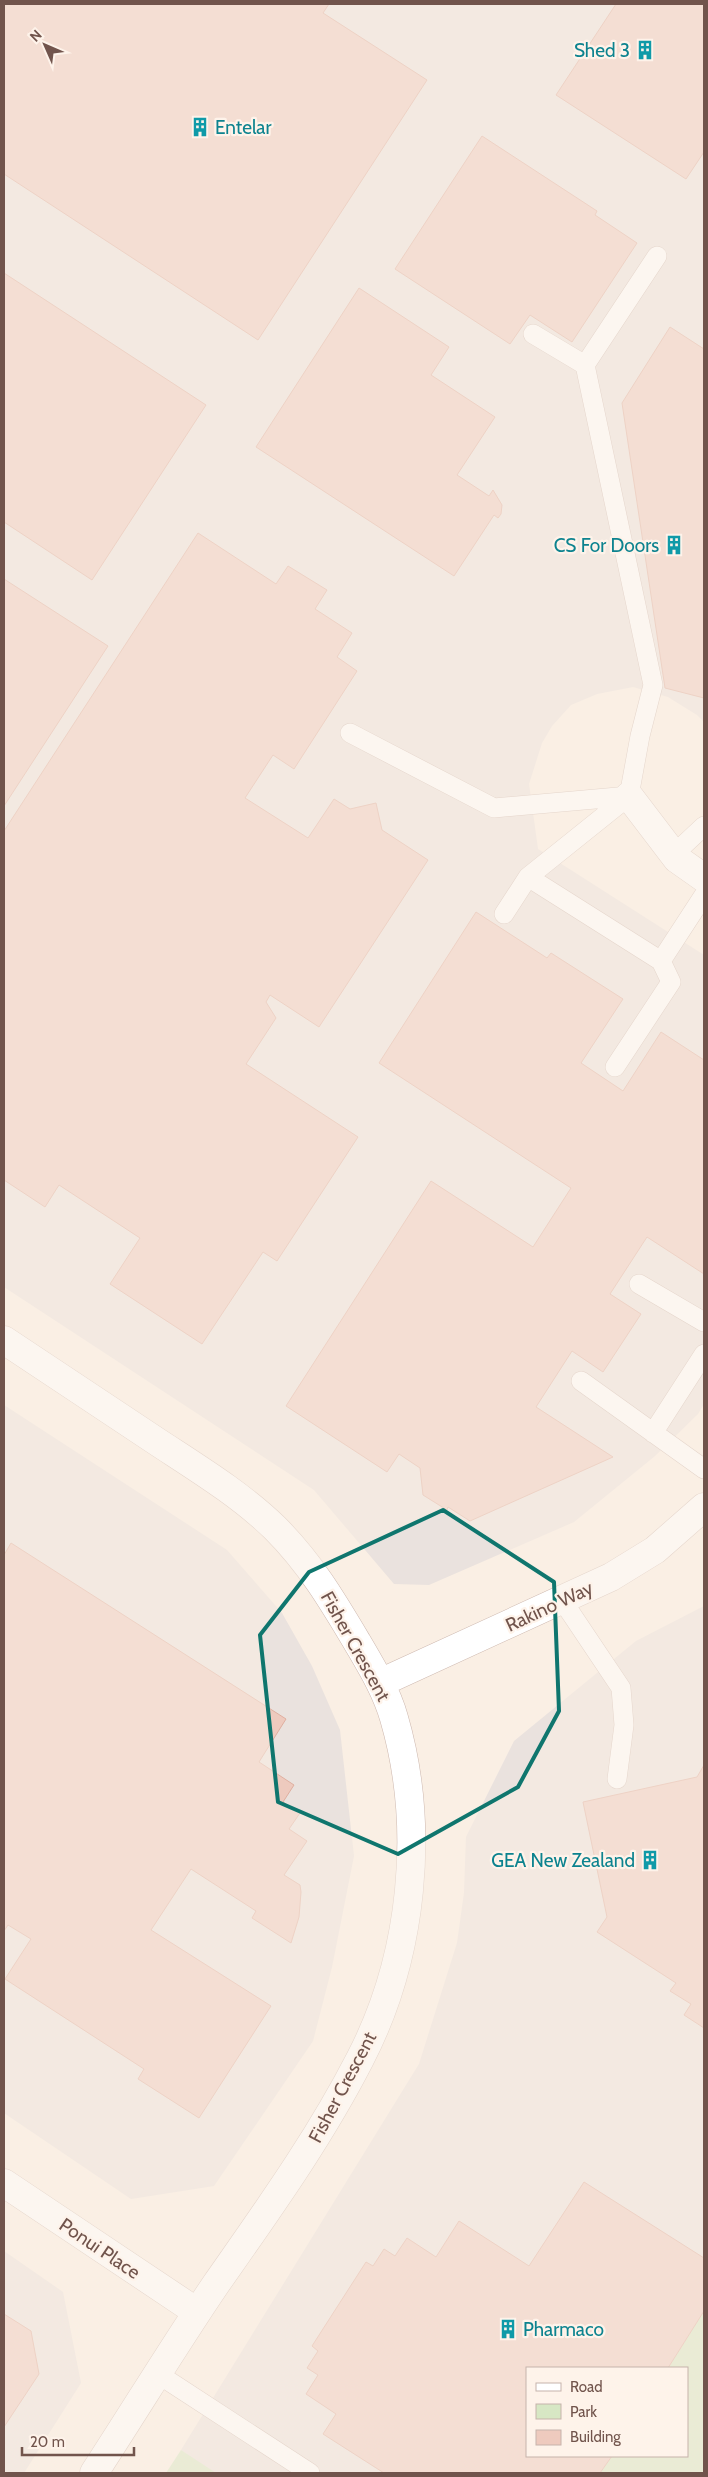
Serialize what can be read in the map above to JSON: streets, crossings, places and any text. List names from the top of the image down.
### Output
{
  "streets": {
    "street": ["Rakino Way", "Fisher Crescent", "Ponui Place"]
  },
  "crossings": [
    ["Rakino Way", "Fisher Crescent"],
    ["Fisher Crescent", "Ponui Place"]
  ],
  "places": {
    "building": [
      "Shed 3",
      "Entelar",
      "CS For Doors",
      "GEA New Zealand",
      "Pharmaco"
    ]
  },
  "legend": ["Road", "Park", "Building"],
  "scale_bar": "20 m",
  "north": "top left"
}
